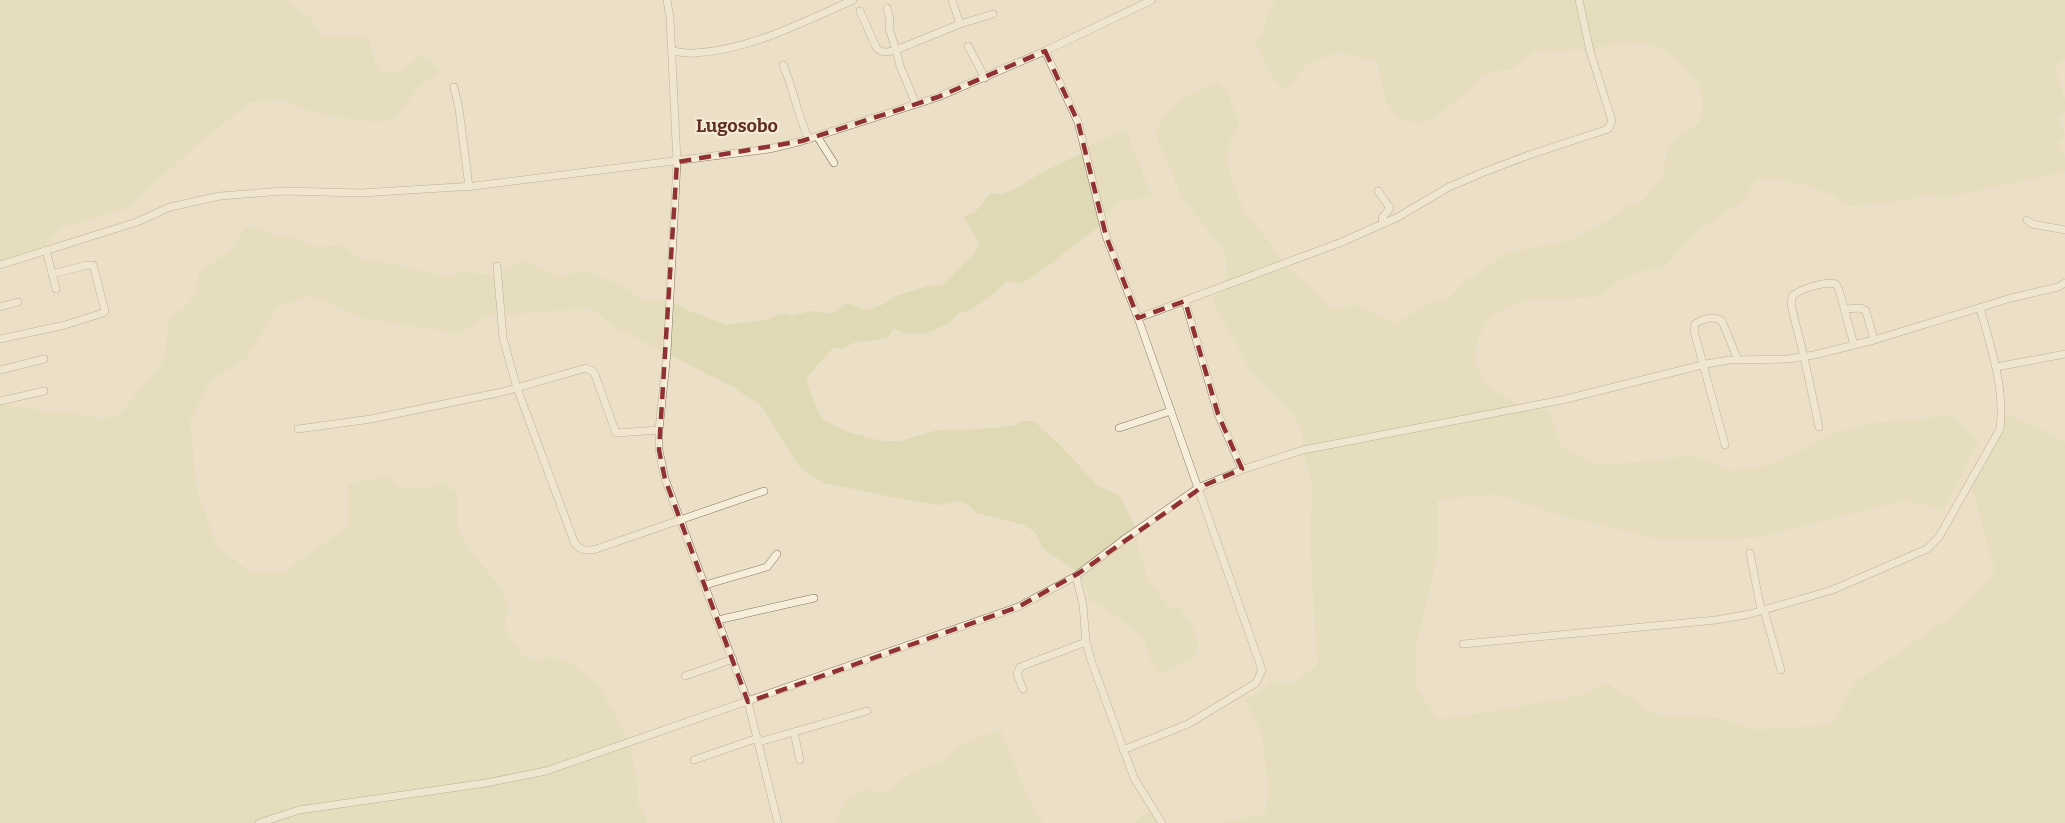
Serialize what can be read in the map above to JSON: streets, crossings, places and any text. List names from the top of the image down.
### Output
{
  "districts": ["Lugosobo"]
}
